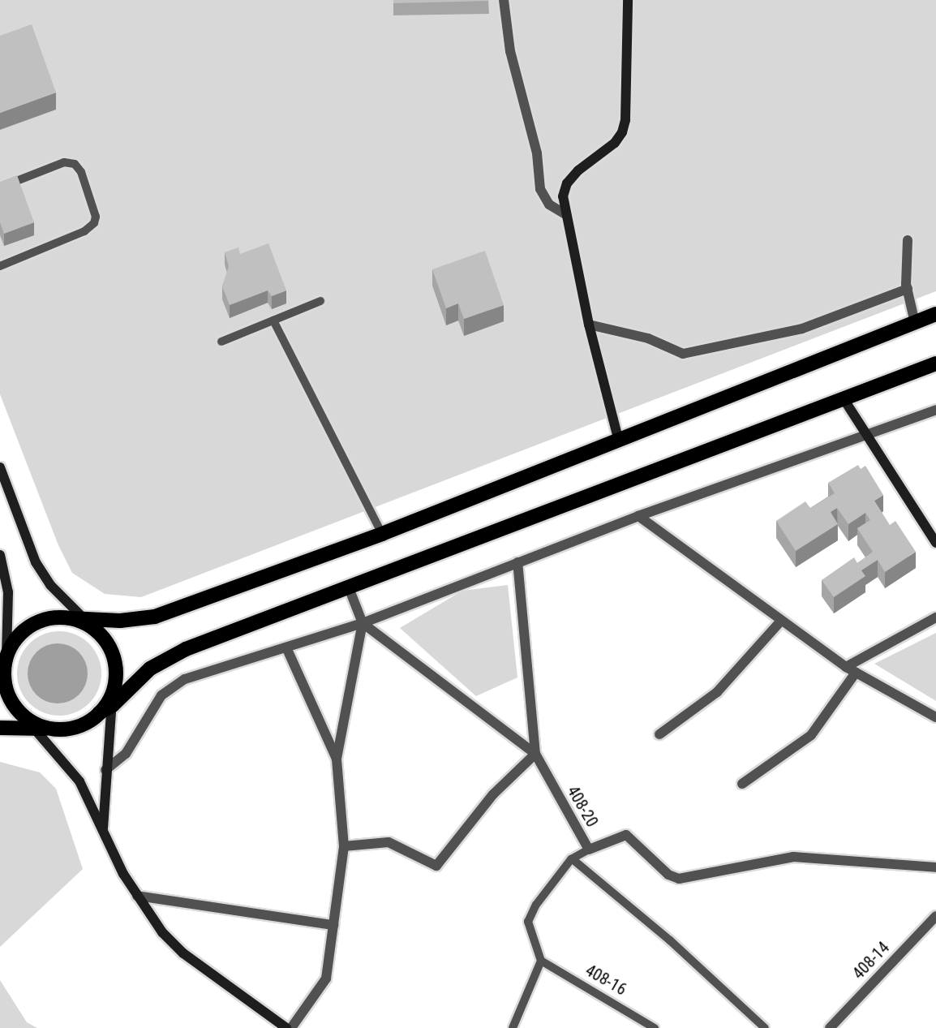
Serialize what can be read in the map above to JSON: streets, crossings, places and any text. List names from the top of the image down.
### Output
{
  "streets": {
    "street": ["408-20", "408-14"],
    "lane": ["408-16"]
  }
}
